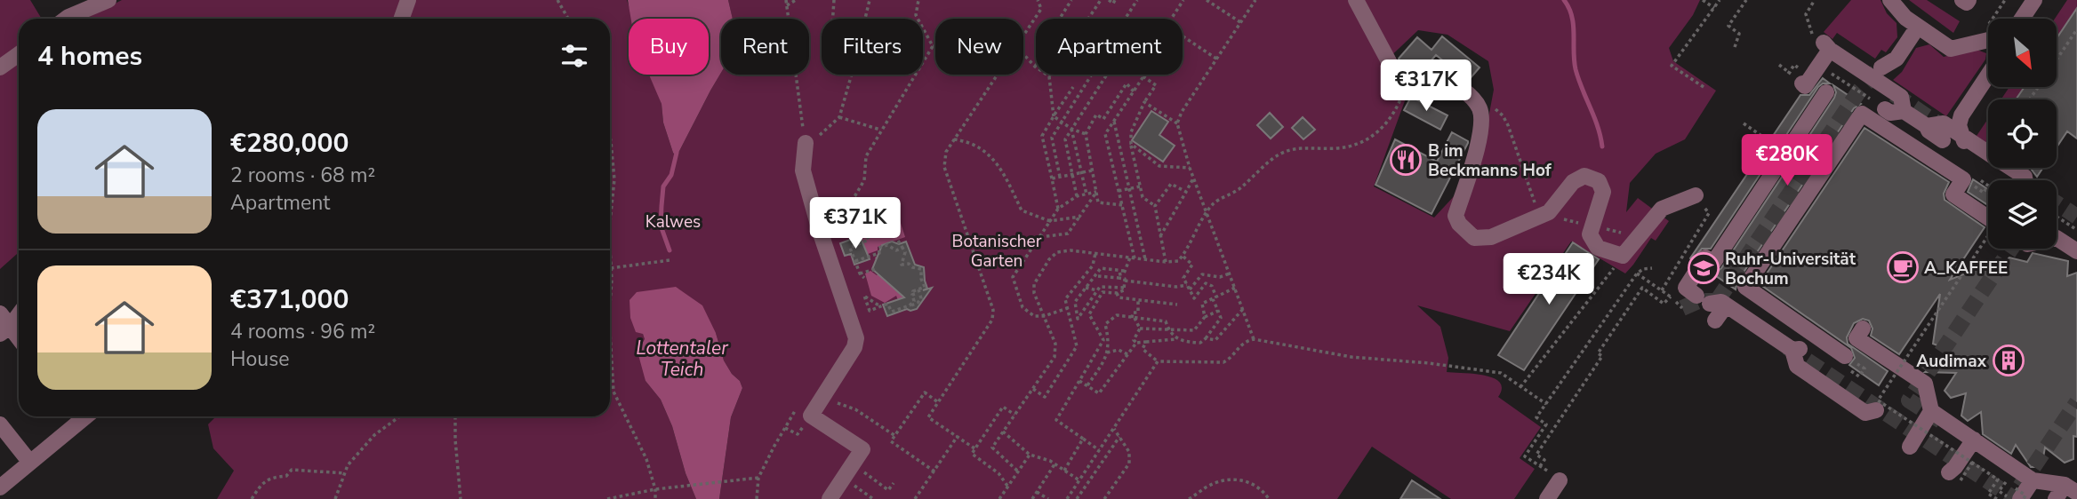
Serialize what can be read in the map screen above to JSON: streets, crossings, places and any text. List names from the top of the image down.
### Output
{
  "water": ["Lottentaler Teich"],
  "parks": ["Kalwes", "Botanischer Garten"],
  "places": {
    "restaurant": ["B im Beckmanns Hof"],
    "cafe": ["A_KAFFEE"],
    "school or university": ["Ruhr-Universität Bochum"],
    "building": ["Audimax"]
  },
  "north": "bottom right",
  "page": {
    "chip": [
      "Buy",
      "Rent",
      "Filters",
      "New",
      "Apartment"
    ],
    "heading": "4 homes",
    "price": [
      "€317K",
      "€280K",
      "€371K",
      "€234K"
    ],
    "list": [
      {
        "name": "€280,000",
        "note": "2 rooms · 68 m² · Apartment"
      },
      {
        "name": "€371,000",
        "note": "4 rooms · 96 m² · House"
      }
    ]
  }
}
